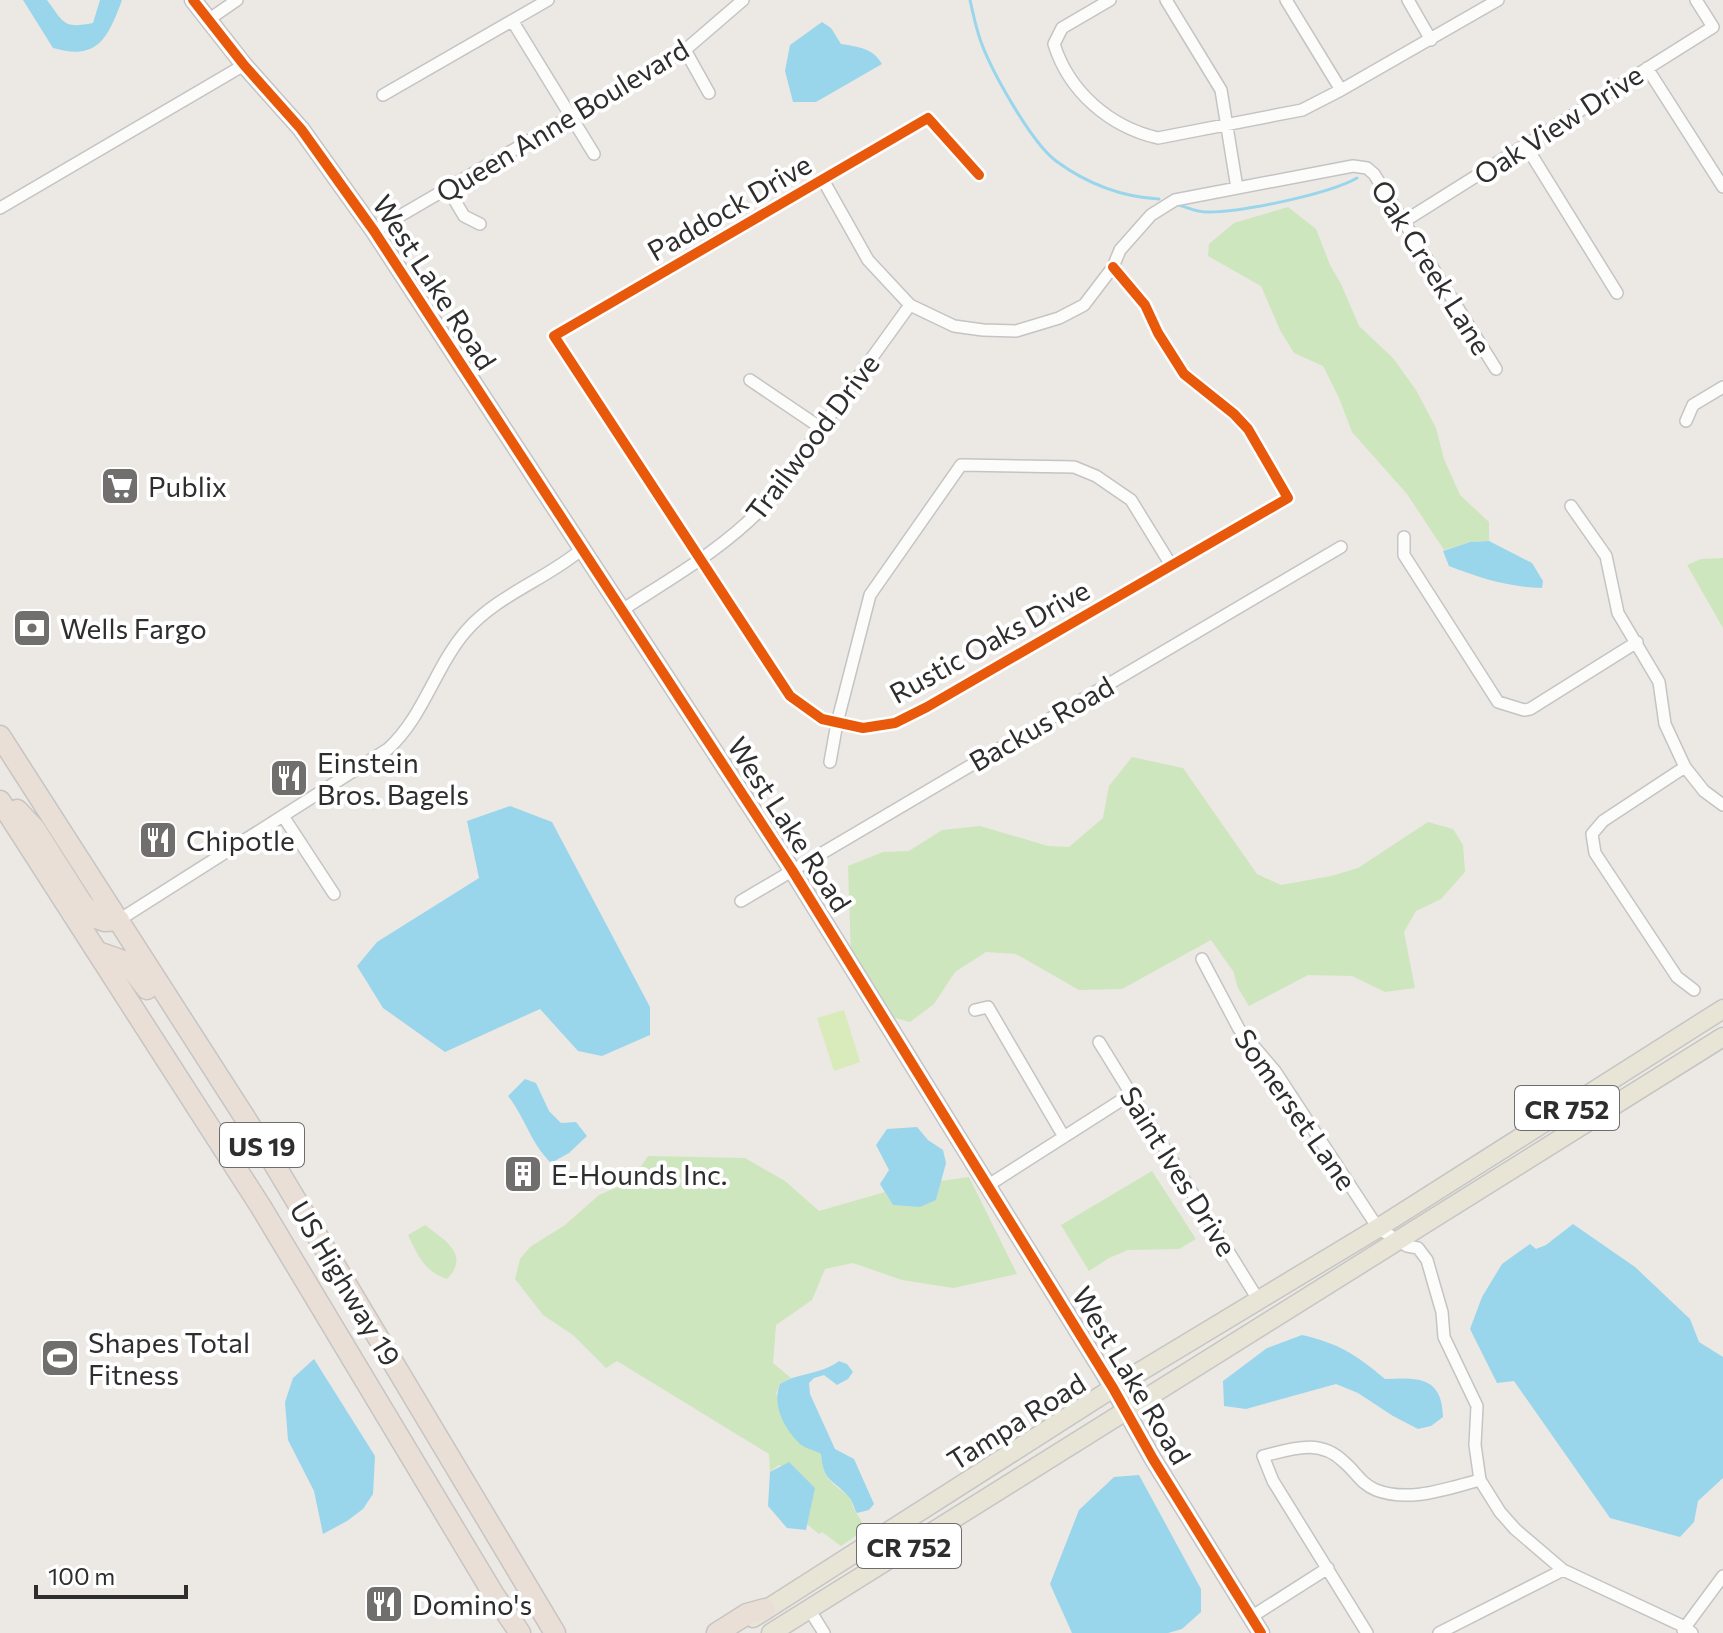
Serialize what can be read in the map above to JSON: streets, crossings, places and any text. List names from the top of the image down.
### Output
{
  "streets": {
    "highway": ["US 19", "US Highway 19"],
    "main road": ["CR 752", "Tampa Road"],
    "street": [
      "Queen Anne Boulevard",
      "Oak View Drive",
      "Paddock Drive",
      "Oak Creek Lane",
      "West Lake Road",
      "Trailwood Drive",
      "Rustic Oaks Drive",
      "Backus Road",
      "Somerset Lane",
      "Saint Ives Drive"
    ]
  },
  "crossings": [
    ["Queen Anne Boulevard", "West Lake Road"],
    ["Oak View Drive", "Oak Creek Lane"],
    ["Paddock Drive", "Oak Creek Lane"],
    ["Paddock Drive", "Rustic Oaks Drive"],
    ["Oak Creek Lane", "Trailwood Drive"],
    ["Oak Creek Lane", "Rustic Oaks Drive"],
    ["West Lake Road", "Trailwood Drive"],
    ["West Lake Road", "Backus Road"],
    ["West Lake Road", "Tampa Road"],
    ["Trailwood Drive", "Rustic Oaks Drive"],
    ["Somerset Lane", "Tampa Road"],
    ["Saint Ives Drive", "Tampa Road"]
  ],
  "places": {
    "supermarket": ["Publix"],
    "bank": ["Wells Fargo"],
    "restaurant": ["Einstein Bros. Bagels", "Chipotle", "Domino's"],
    "building": ["E-Hounds Inc."],
    "sports": ["Shapes Total Fitness"]
  },
  "scale_bar": "100 m"
}
